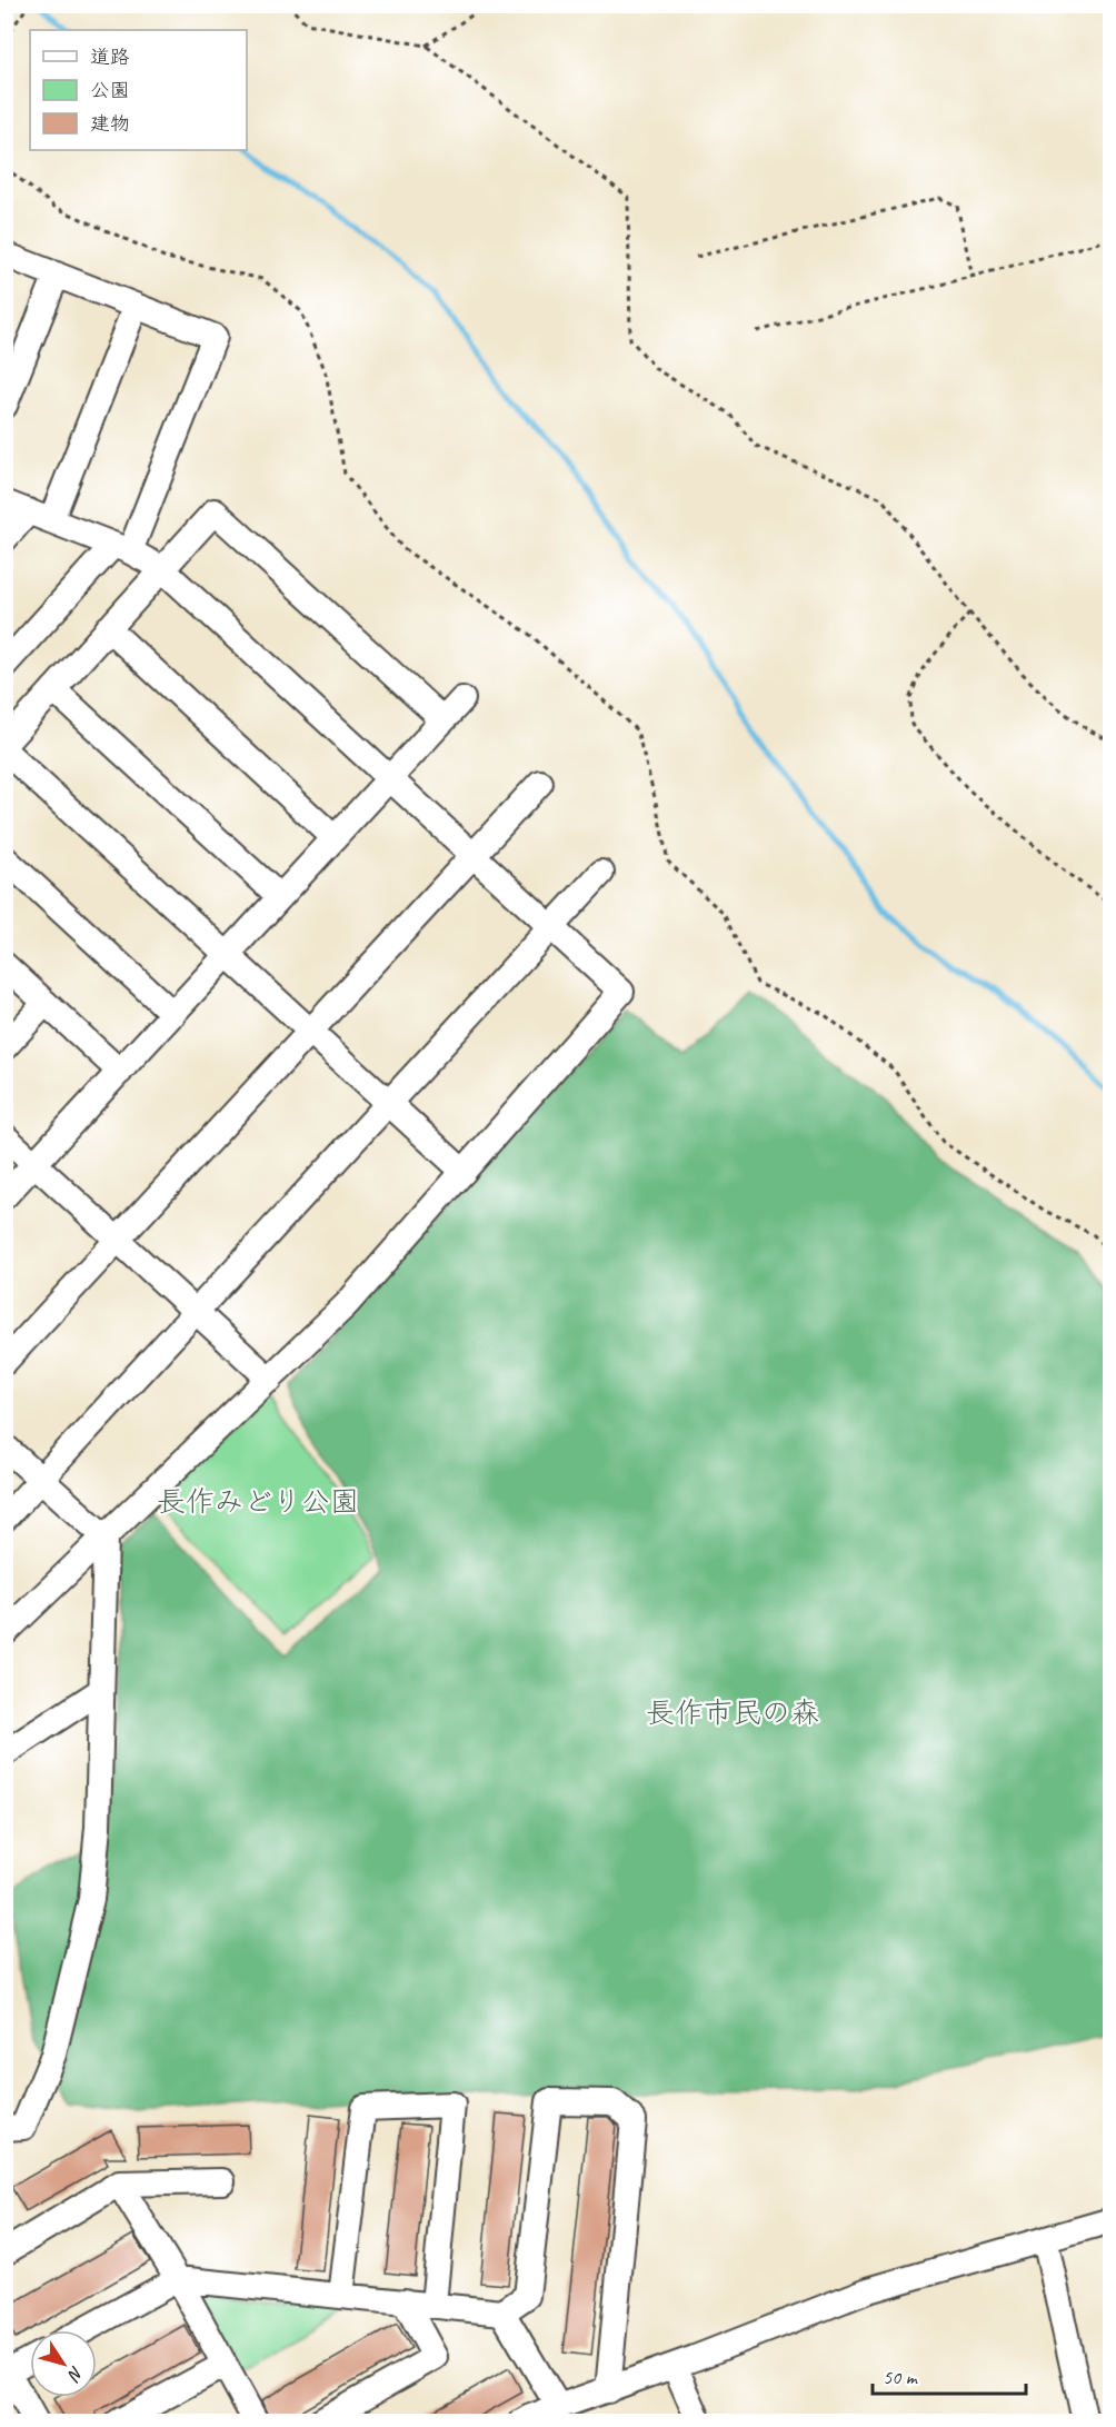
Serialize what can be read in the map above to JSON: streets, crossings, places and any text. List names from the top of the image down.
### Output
{
  "parks": ["長作みどり公園", "長作市民の森"],
  "legend": ["道路", "公園", "建物"],
  "scale_bar": "50 m",
  "north": "bottom right"
}
